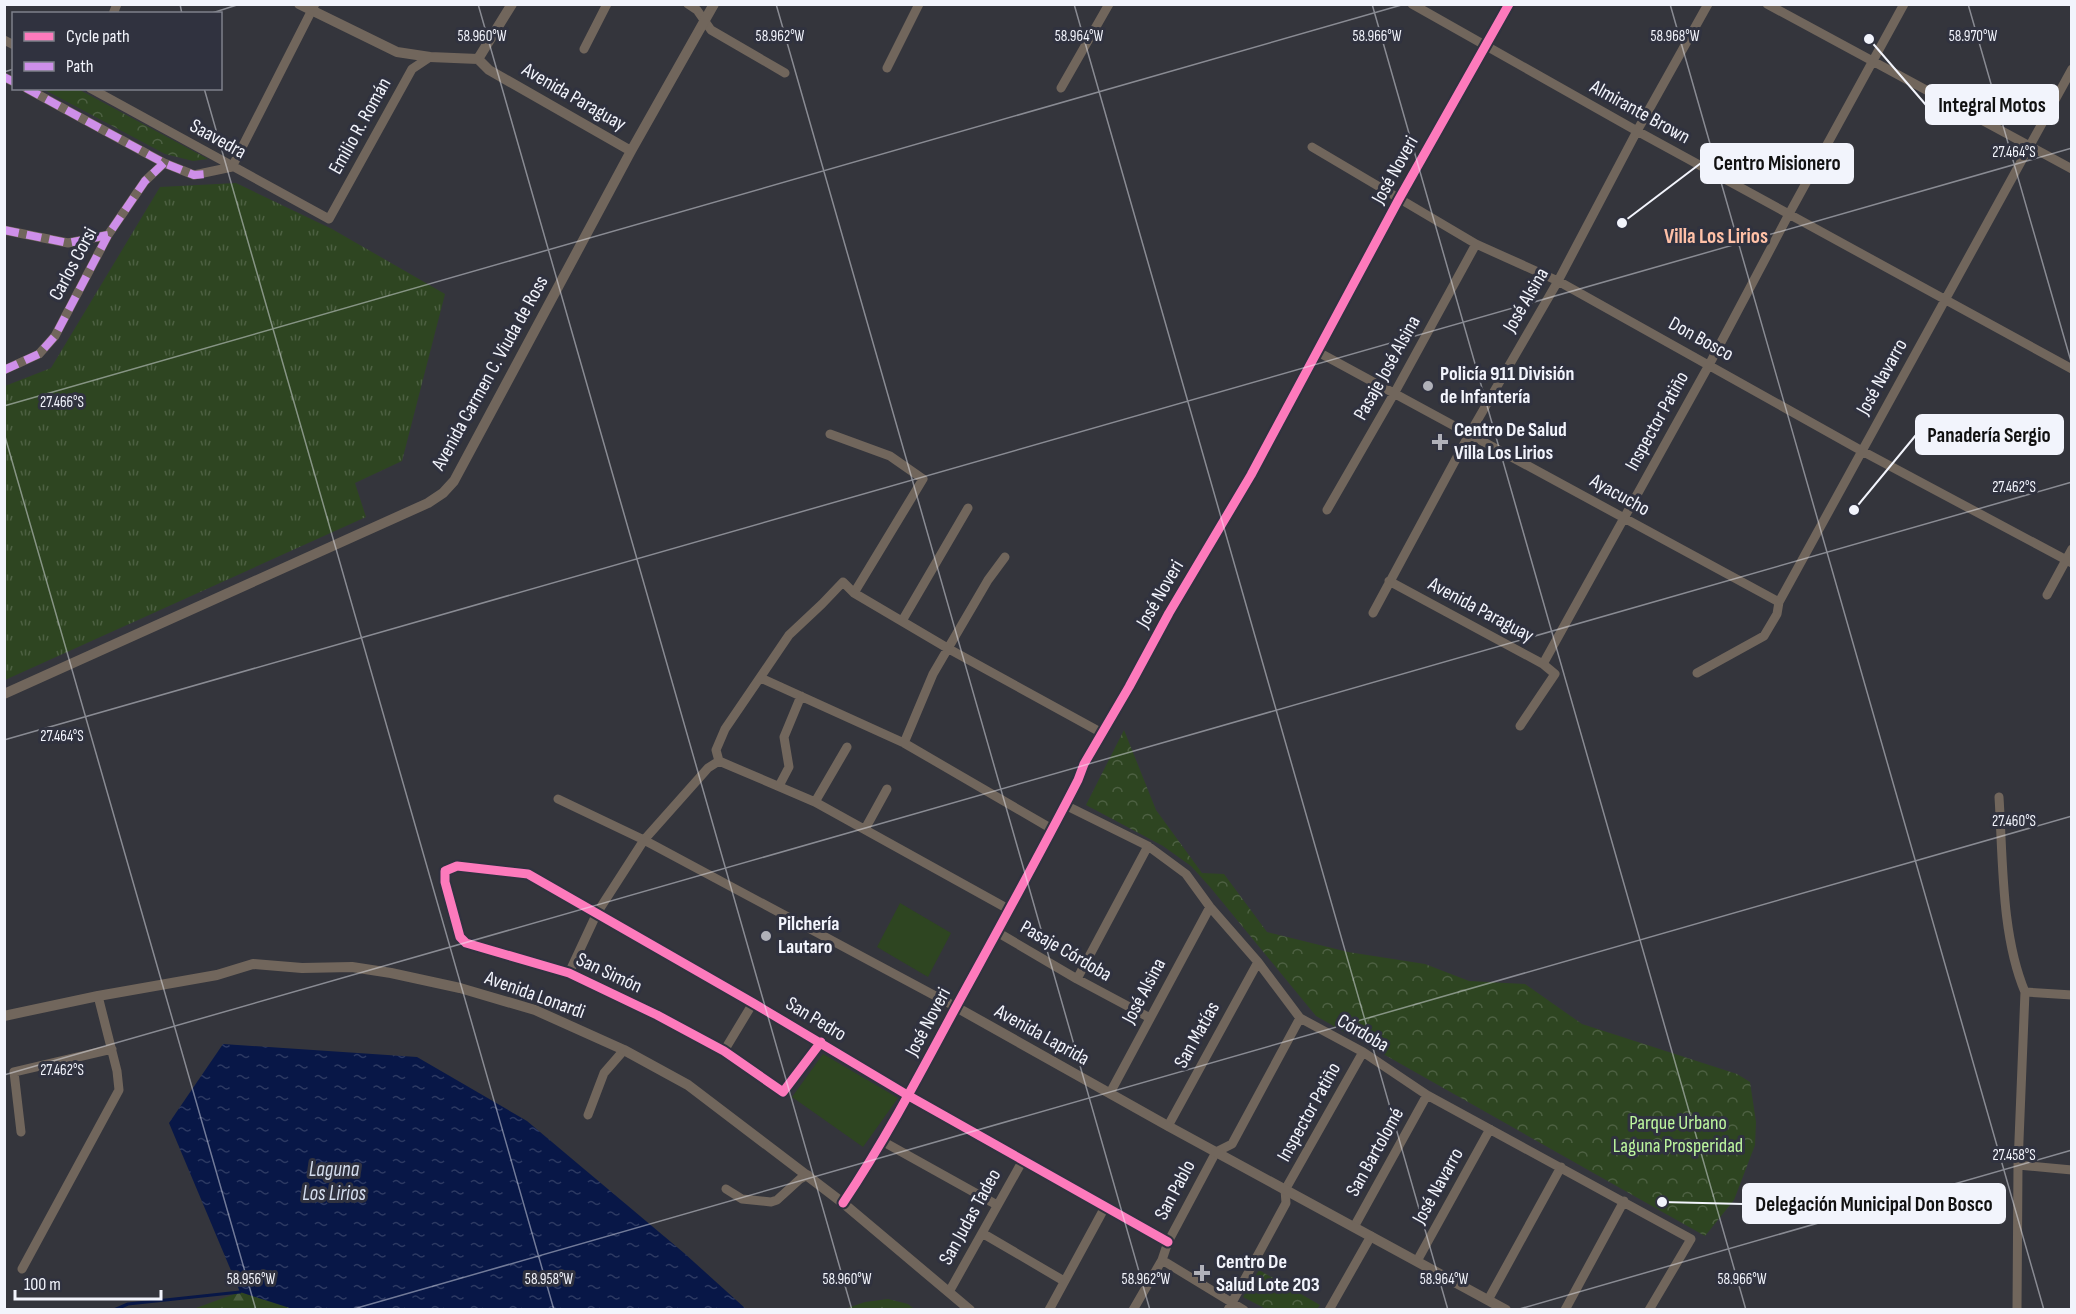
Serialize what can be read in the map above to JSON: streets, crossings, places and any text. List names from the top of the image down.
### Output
{
  "streets": {
    "street": [
      "Avenida Paraguay",
      "Almirante Brown",
      "Emilio R. Román",
      "Saavedra",
      "José Noveri",
      "Carlos Corsi",
      "José Alsina",
      "Don Bosco",
      "Pasaje José Alsina",
      "Avenida Carmen C. Viuda de Ross",
      "José Navarro",
      "Inspector Patiño",
      "Ayacucho",
      "Pasaje Córdoba",
      "San Simón",
      "Avenida Lonardi",
      "San Pedro",
      "Córdoba",
      "Avenida Laprida",
      "San Matías",
      "San Bartolomé",
      "San Pablo",
      "San Judas Tadeo"
    ]
  },
  "crossings": [
    ["Avenida Paraguay", "José Alsina"],
    ["Avenida Paraguay", "Avenida Carmen C. Viuda de Ross"],
    ["Avenida Paraguay", "Inspector Patiño"],
    ["Almirante Brown", "José Noveri"],
    ["Almirante Brown", "José Alsina"],
    ["Almirante Brown", "José Navarro"],
    ["Almirante Brown", "Inspector Patiño"],
    ["Emilio R. Román", "Saavedra"],
    ["Saavedra", "Carlos Corsi"],
    ["José Noveri", "Don Bosco"],
    ["José Noveri", "Ayacucho"],
    ["José Noveri", "Pasaje Córdoba"],
    ["José Noveri", "Avenida Lonardi"],
    ["José Noveri", "San Pedro"],
    ["José Noveri", "Córdoba"],
    ["José Noveri", "Avenida Laprida"],
    ["José Alsina", "Don Bosco"],
    ["José Alsina", "Ayacucho"],
    ["José Alsina", "Pasaje Córdoba"],
    ["José Alsina", "Córdoba"],
    ["José Alsina", "Avenida Laprida"],
    ["Don Bosco", "Pasaje José Alsina"],
    ["Don Bosco", "José Navarro"],
    ["Don Bosco", "Inspector Patiño"],
    ["Pasaje José Alsina", "Ayacucho"],
    ["José Navarro", "Ayacucho"],
    ["José Navarro", "Córdoba"],
    ["José Navarro", "Avenida Laprida"],
    ["Inspector Patiño", "Ayacucho"],
    ["Inspector Patiño", "Córdoba"],
    ["Inspector Patiño", "Avenida Laprida"],
    ["San Simón", "San Pedro"],
    ["Avenida Lonardi", "San Judas Tadeo"],
    ["San Pedro", "San Pablo"],
    ["San Pedro", "San Judas Tadeo"],
    ["Córdoba", "San Matías"],
    ["Córdoba", "San Bartolomé"],
    ["Avenida Laprida", "San Matías"],
    ["Avenida Laprida", "San Bartolomé"],
    ["Avenida Laprida", "San Pablo"]
  ],
  "districts": ["Villa Los Lirios"],
  "water": ["Laguna Los Lirios"],
  "parks": ["Parque Urbano Laguna Prosperidad"],
  "places": {
    "other": [
      "Integral Motos",
      "Centro Misionero",
      "Policía 911 División de Infantería",
      "Panadería Sergio",
      "Pilchería Lautaro",
      "Delegación Municipal Don Bosco"
    ],
    "health": ["Centro De Salud Villa Los Lirios", "Centro De Salud Lote 203"]
  },
  "legend": ["Cycle path", "Path"],
  "scale_bar": "100 m",
  "coordinates": [
    "58.960°W",
    "58.962°W",
    "58.964°W",
    "58.966°W",
    "58.968°W",
    "58.970°W",
    "27.464°S",
    "27.466°S",
    "27.462°S",
    "27.460°S",
    "27.458°S",
    "58.956°W",
    "58.958°W"
  ]
}
